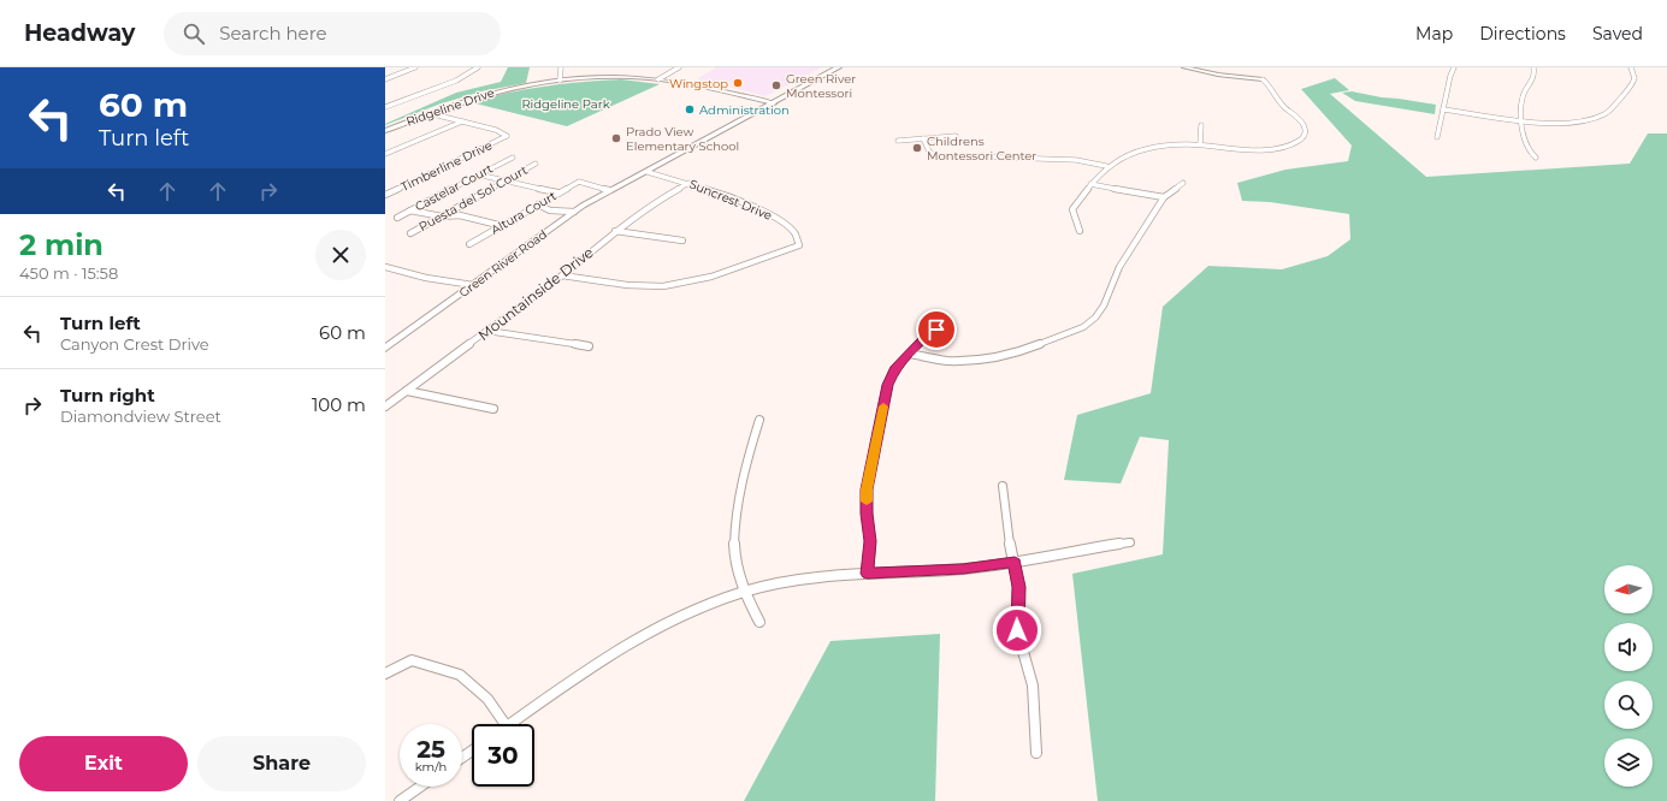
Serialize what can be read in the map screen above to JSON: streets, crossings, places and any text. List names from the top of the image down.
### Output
{
  "streets": {
    "main road": ["Green River Road"],
    "street": [
      "Ridgeline Drive",
      "Timberline Drive",
      "Castelar Court",
      "Puesta del Sol Court",
      "Suncrest Drive",
      "Altura Court",
      "Mountainside Drive"
    ]
  },
  "crossings": [
    ["Ridgeline Drive", "Green River Road"],
    ["Suncrest Drive", "Green River Road"],
    ["Suncrest Drive", "Mountainside Drive"],
    ["Altura Court", "Green River Road"]
  ],
  "parks": ["Ridgeline Park"],
  "places": [
    "Wingstop",
    "Green River Montessori",
    "Administration",
    "Prado View Elementary School",
    "Childrens Montessori Center"
  ],
  "north": "left",
  "page": {
    "header": "Headway",
    "search": "Search here",
    "nav": ["Map", "Directions", "Saved"],
    "turn": ["60 m", "Turn left"],
    "heading": ["2 min", "450 m · 15:58"],
    "list": [
      {
        "name": "Turn left",
        "note": "Canyon Crest Drive",
        "value": "60 m"
      },
      {
        "name": "Turn right",
        "note": "Diamondview Street",
        "value": "100 m"
      }
    ],
    "speed": "25 km/h",
    "limit": "30",
    "buttons": ["Exit", "Share"]
  }
}
